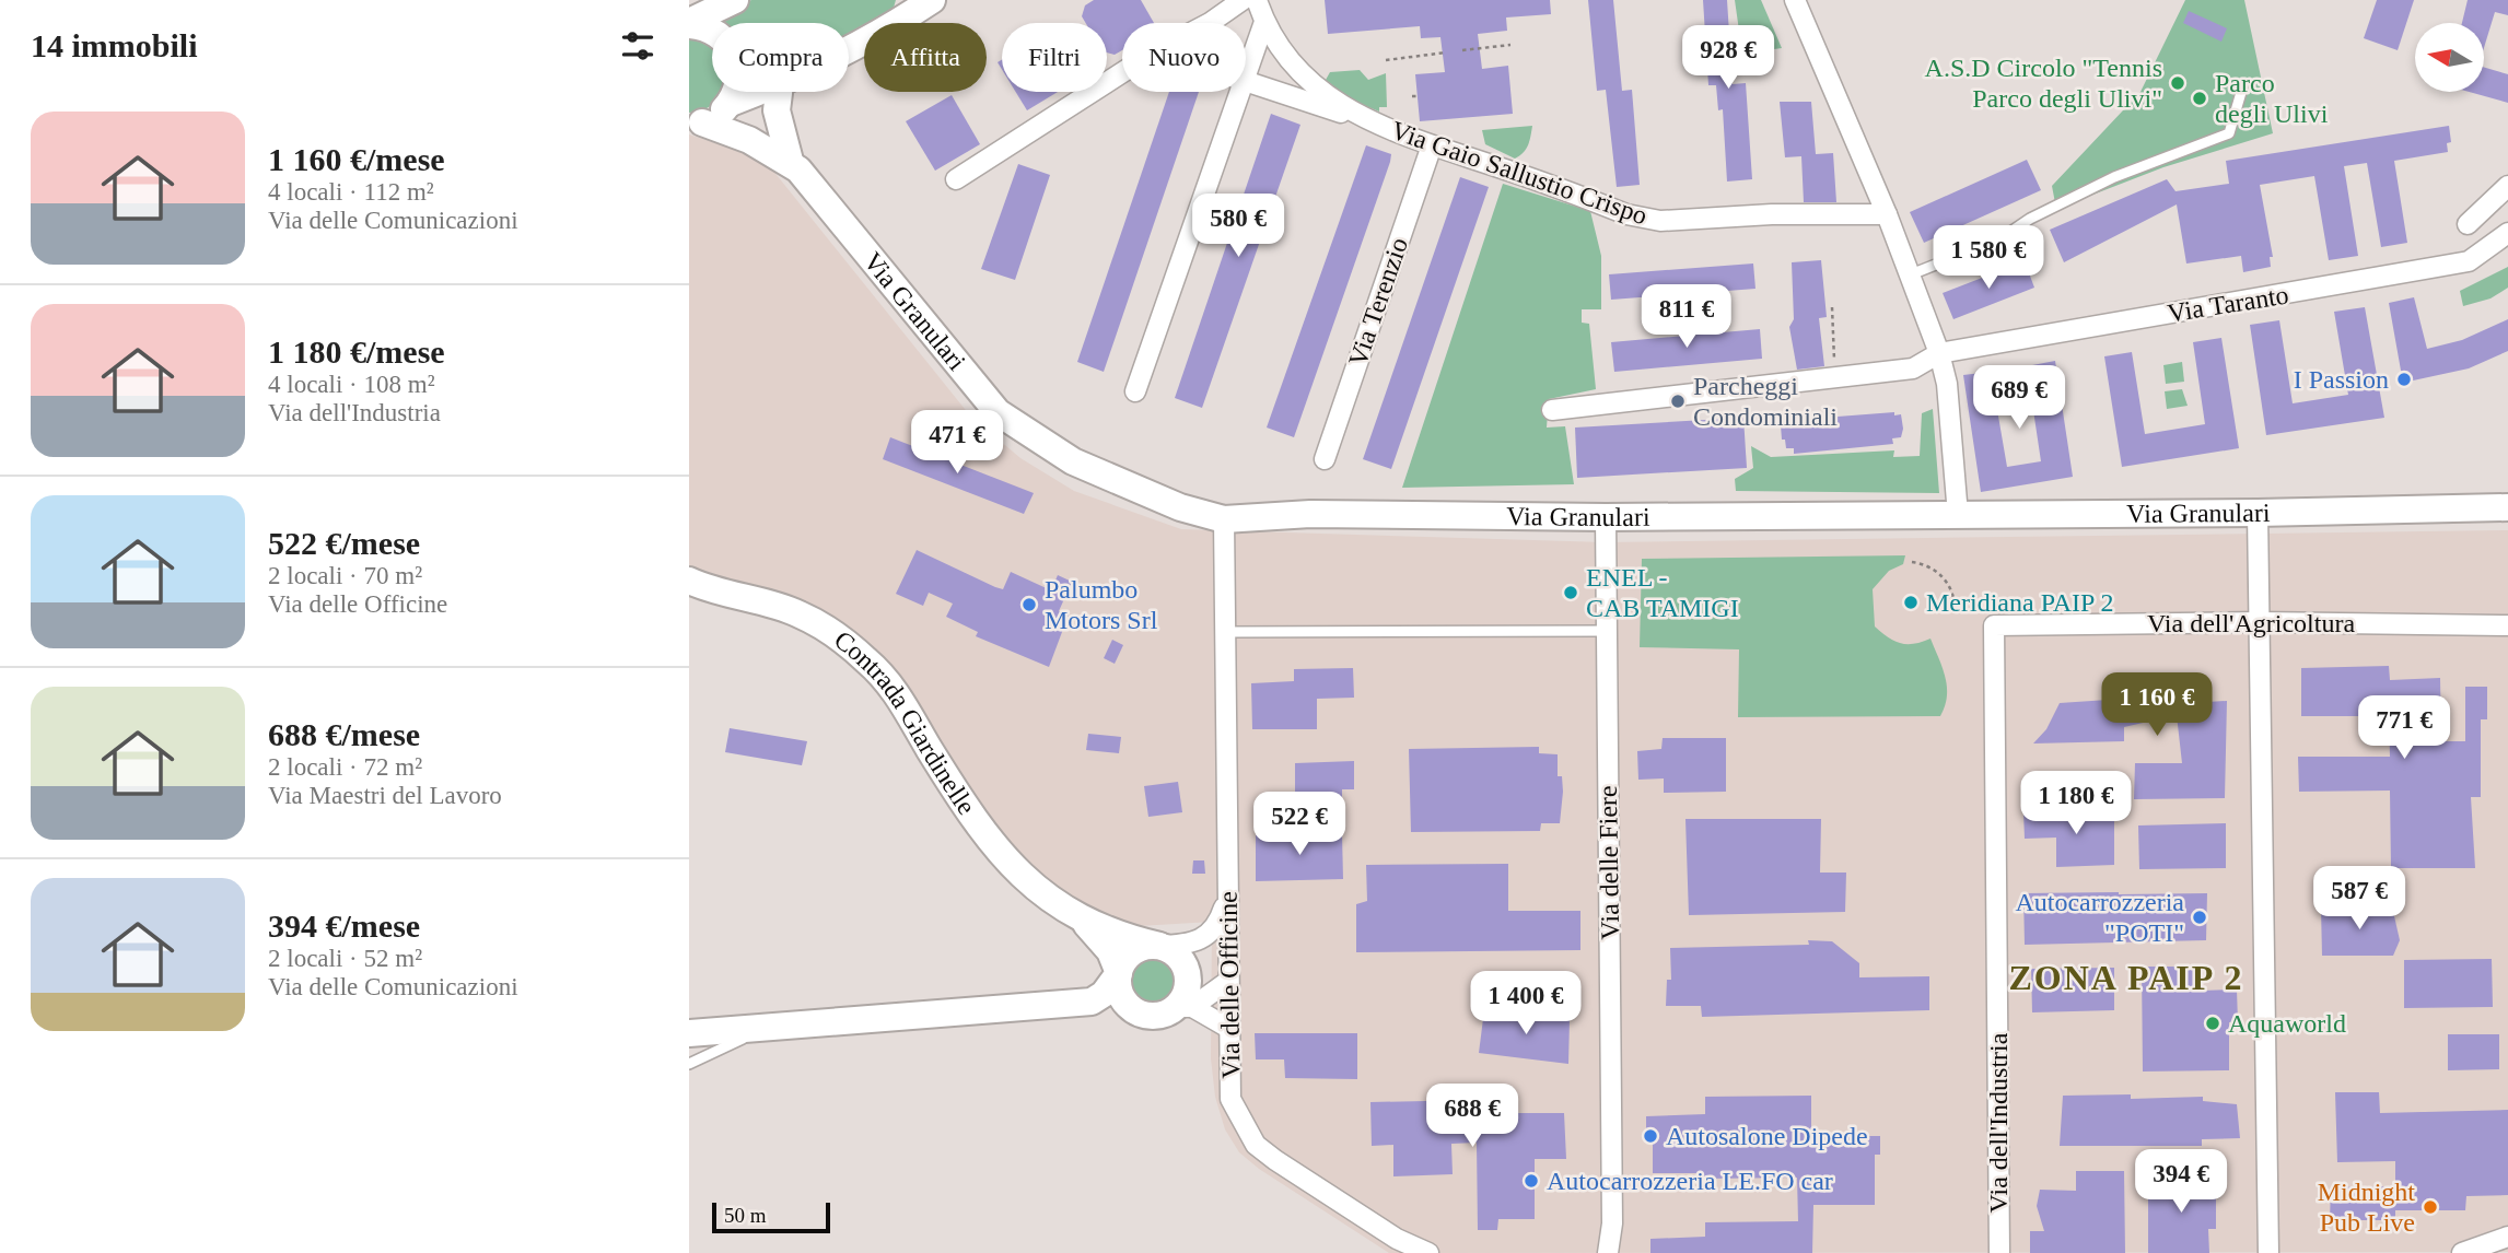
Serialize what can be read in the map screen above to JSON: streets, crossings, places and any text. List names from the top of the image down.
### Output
{
  "streets": {
    "street": [
      "Via Gaio Sallustio Crispo",
      "Via Terenzio",
      "Via Taranto",
      "Via Granulari",
      "Via dell'Agricoltura",
      "Contrada Giardinelle",
      "Via delle Fiere",
      "Via delle Officine",
      "Via dell'Industria"
    ]
  },
  "crossings": [
    ["Via Gaio Sallustio Crispo", "Via Terenzio"],
    ["Via Granulari", "Via delle Fiere"],
    ["Via Granulari", "Via delle Officine"],
    ["Via dell'Agricoltura", "Via dell'Industria"]
  ],
  "districts": ["ZONA PAIP 2"],
  "places": [
    "A.S.D Circolo \"Tennis Parco degli Ulivi\"",
    "Parco degli Ulivi",
    "I Passion",
    "Parcheggi Condominiali",
    "ENEL - CAB TAMIGI",
    "Meridiana PAIP 2",
    "Palumbo Motors Srl",
    "Autocarrozzeria \"POTI\"",
    "Aquaworld",
    "Autosalone Dipede",
    "Autocarrozzeria LE.FO car",
    "Midnight Pub Live"
  ],
  "scale_bar": "50 m",
  "north": "left",
  "page": {
    "heading": "14 immobili",
    "chip": [
      "Compra",
      "Affitta",
      "Filtri",
      "Nuovo"
    ],
    "price": [
      "928 €",
      "580 €",
      "1 580 €",
      "811 €",
      "689 €",
      "471 €",
      "1 160 €",
      "771 €",
      "1 180 €",
      "522 €",
      "587 €",
      "1 400 €",
      "688 €",
      "394 €"
    ],
    "list": [
      {
        "name": "1 160 €/mese",
        "note": "4 locali · 112 m² · Via delle Comunicazioni"
      },
      {
        "name": "1 180 €/mese",
        "note": "4 locali · 108 m² · Via dell'Industria"
      },
      {
        "name": "522 €/mese",
        "note": "2 locali · 70 m² · Via delle Officine"
      },
      {
        "name": "688 €/mese",
        "note": "2 locali · 72 m² · Via Maestri del Lavoro"
      },
      {
        "name": "394 €/mese",
        "note": "2 locali · 52 m² · Via delle Comunicazioni"
      }
    ],
    "scale": "50 m"
  }
}
